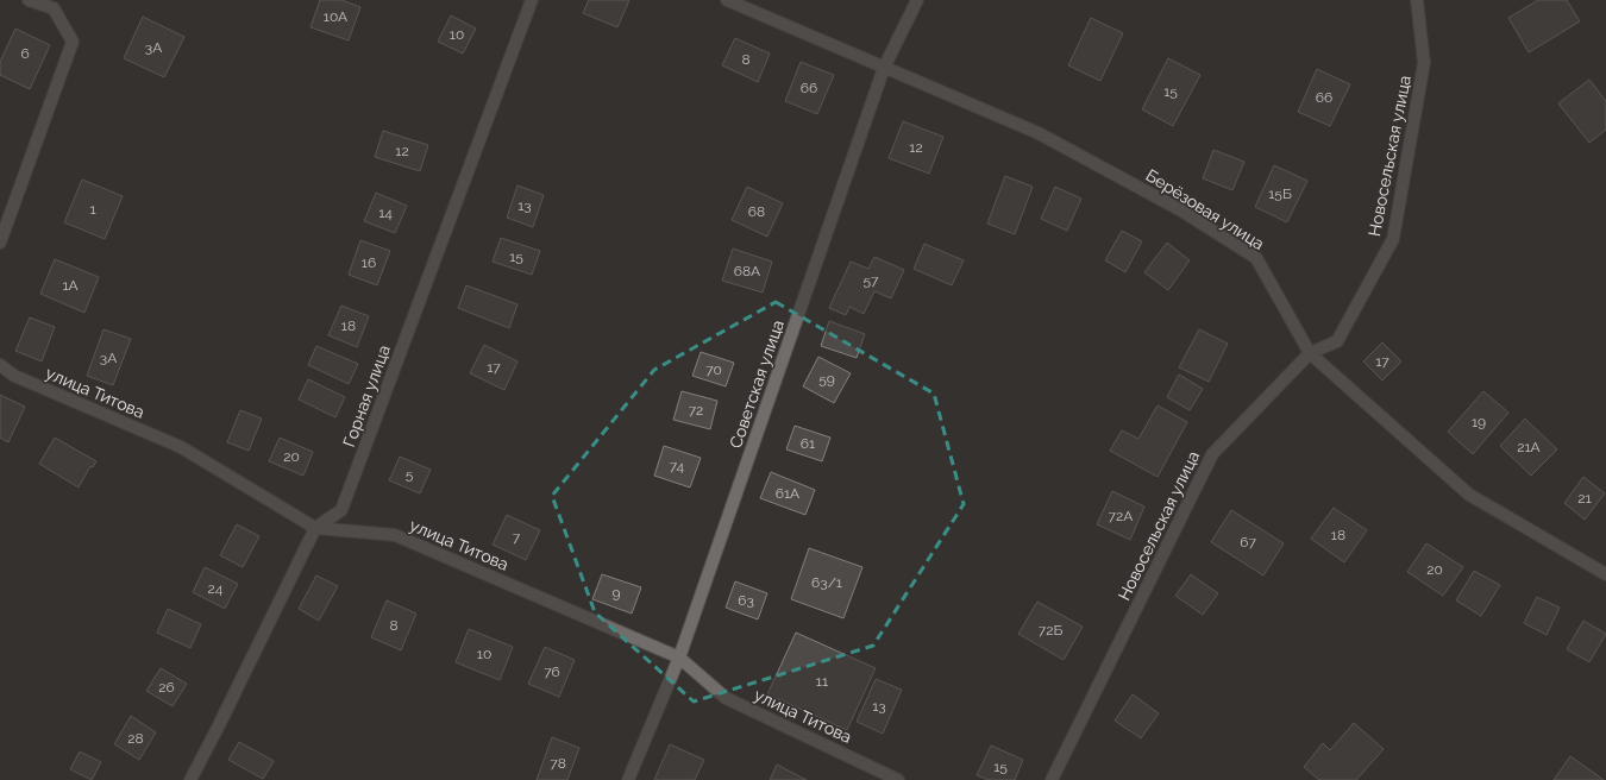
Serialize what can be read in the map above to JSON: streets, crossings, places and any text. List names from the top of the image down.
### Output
{
  "streets": {
    "street": [
      "Новосельская улица",
      "Берёзовая улица",
      "Советская улица",
      "улица Титова",
      "Горная улица"
    ]
  },
  "crossings": [
    ["Новосельская улица", "Берёзовая улица"],
    ["Берёзовая улица", "Советская улица"],
    ["Советская улица", "улица Титова"],
    ["улица Титова", "Горная улица"]
  ],
  "house_numbers": [
    "10А",
    "10",
    "3А",
    "6",
    "8",
    "66",
    "15",
    "66",
    "12",
    "12",
    "15Б",
    "13",
    "1",
    "68",
    "14",
    "15",
    "16",
    "68А",
    "57",
    "1А",
    "18",
    "3А",
    "17",
    "17",
    "70",
    "59",
    "72",
    "19",
    "61",
    "21А",
    "20",
    "74",
    "5",
    "61А",
    "21",
    "72А",
    "18",
    "7",
    "67",
    "20",
    "63/1",
    "24",
    "9",
    "63",
    "8",
    "72Б",
    "10",
    "76",
    "11",
    "26",
    "13",
    "28",
    "78",
    "15"
  ]
}
